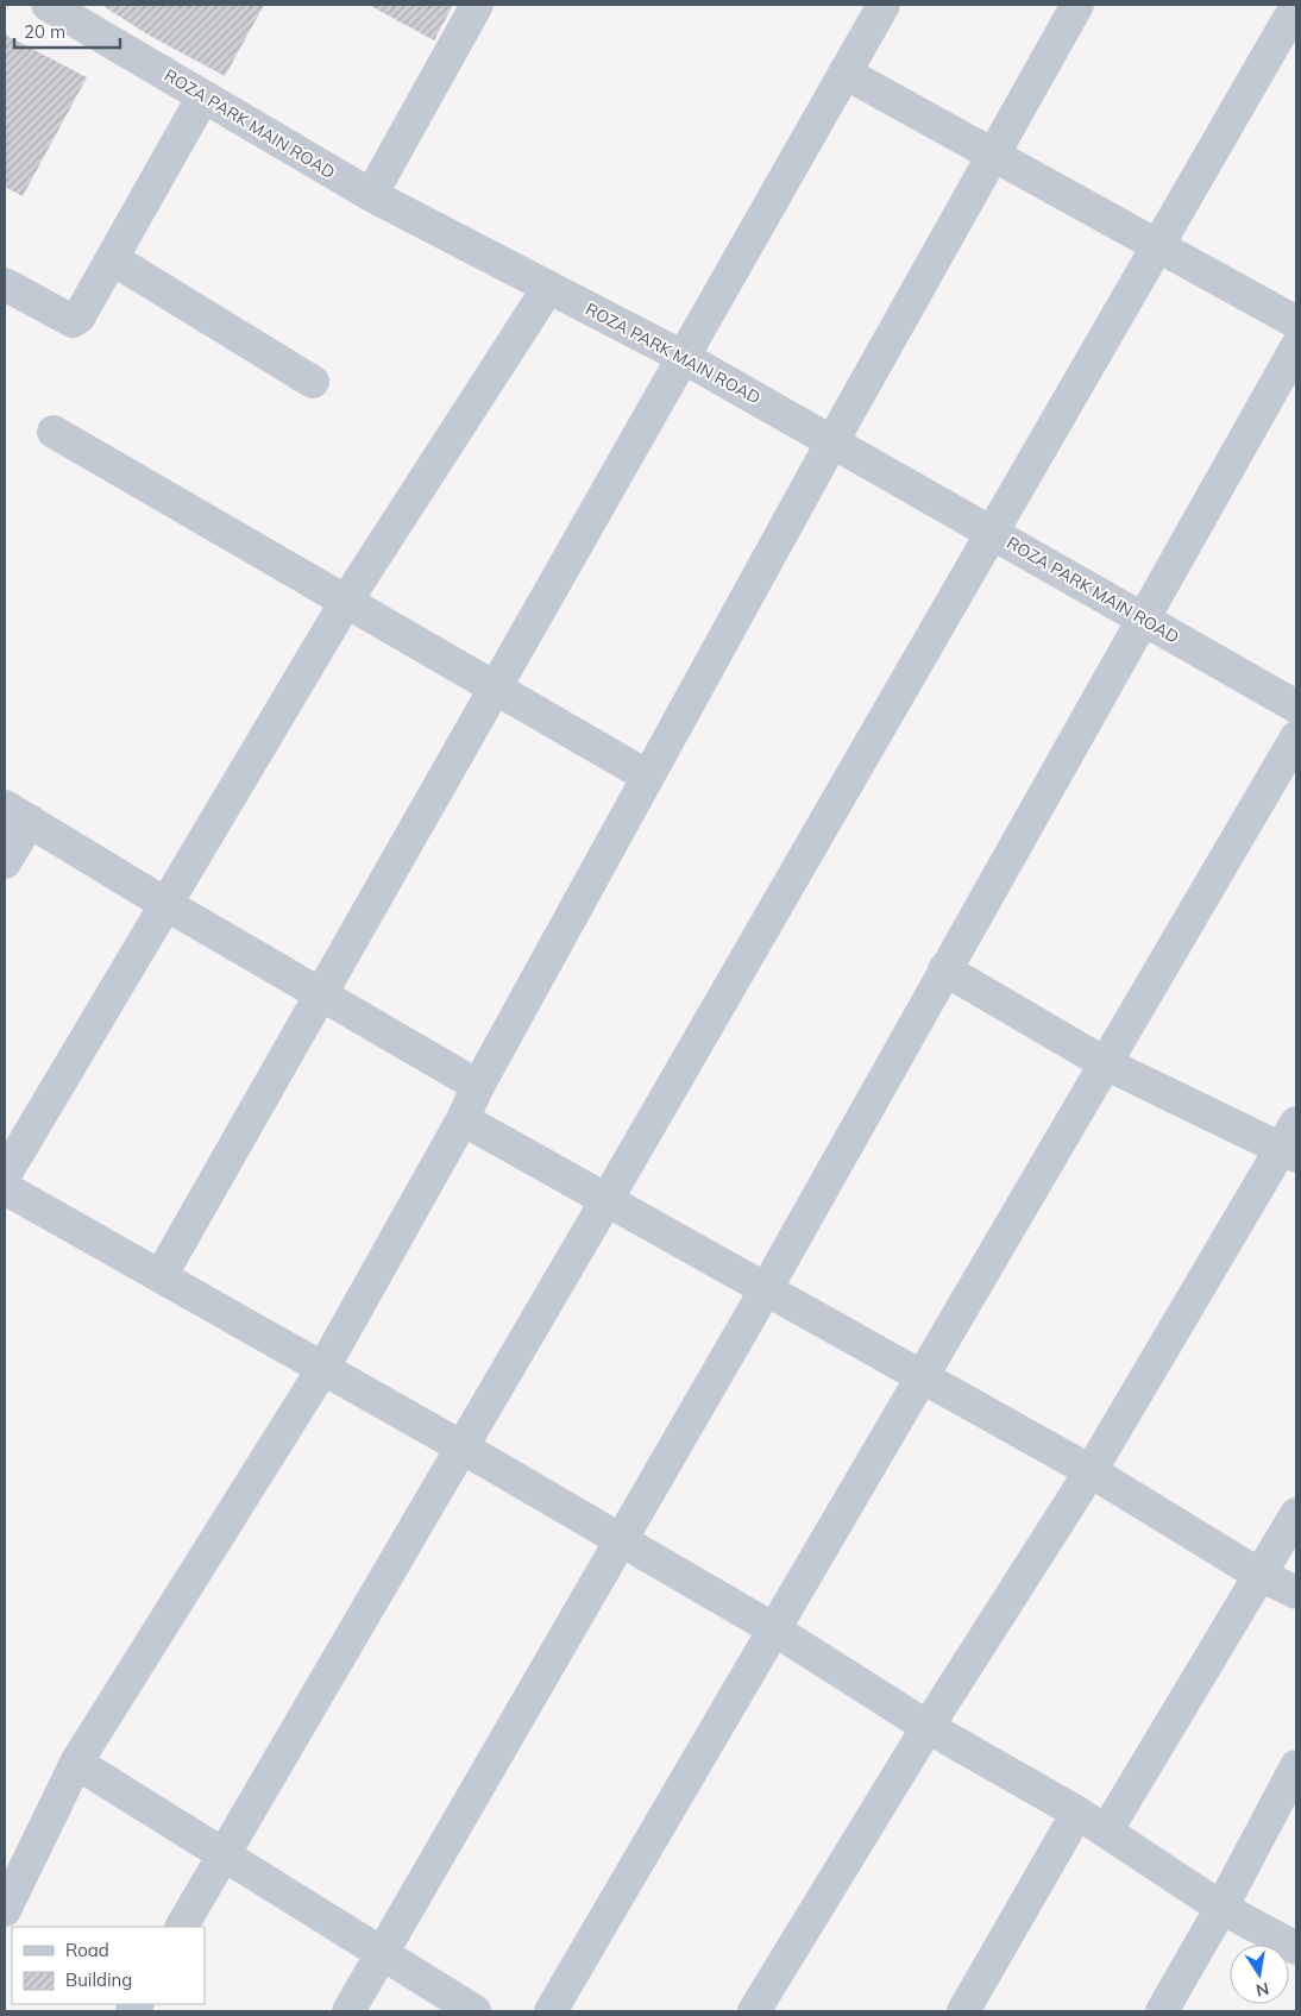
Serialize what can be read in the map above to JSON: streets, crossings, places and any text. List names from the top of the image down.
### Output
{
  "streets": {
    "street": ["ROZA PARK MAIN ROAD"]
  },
  "legend": ["Road", "Building"],
  "scale_bar": "20 m",
  "north": "bottom"
}
